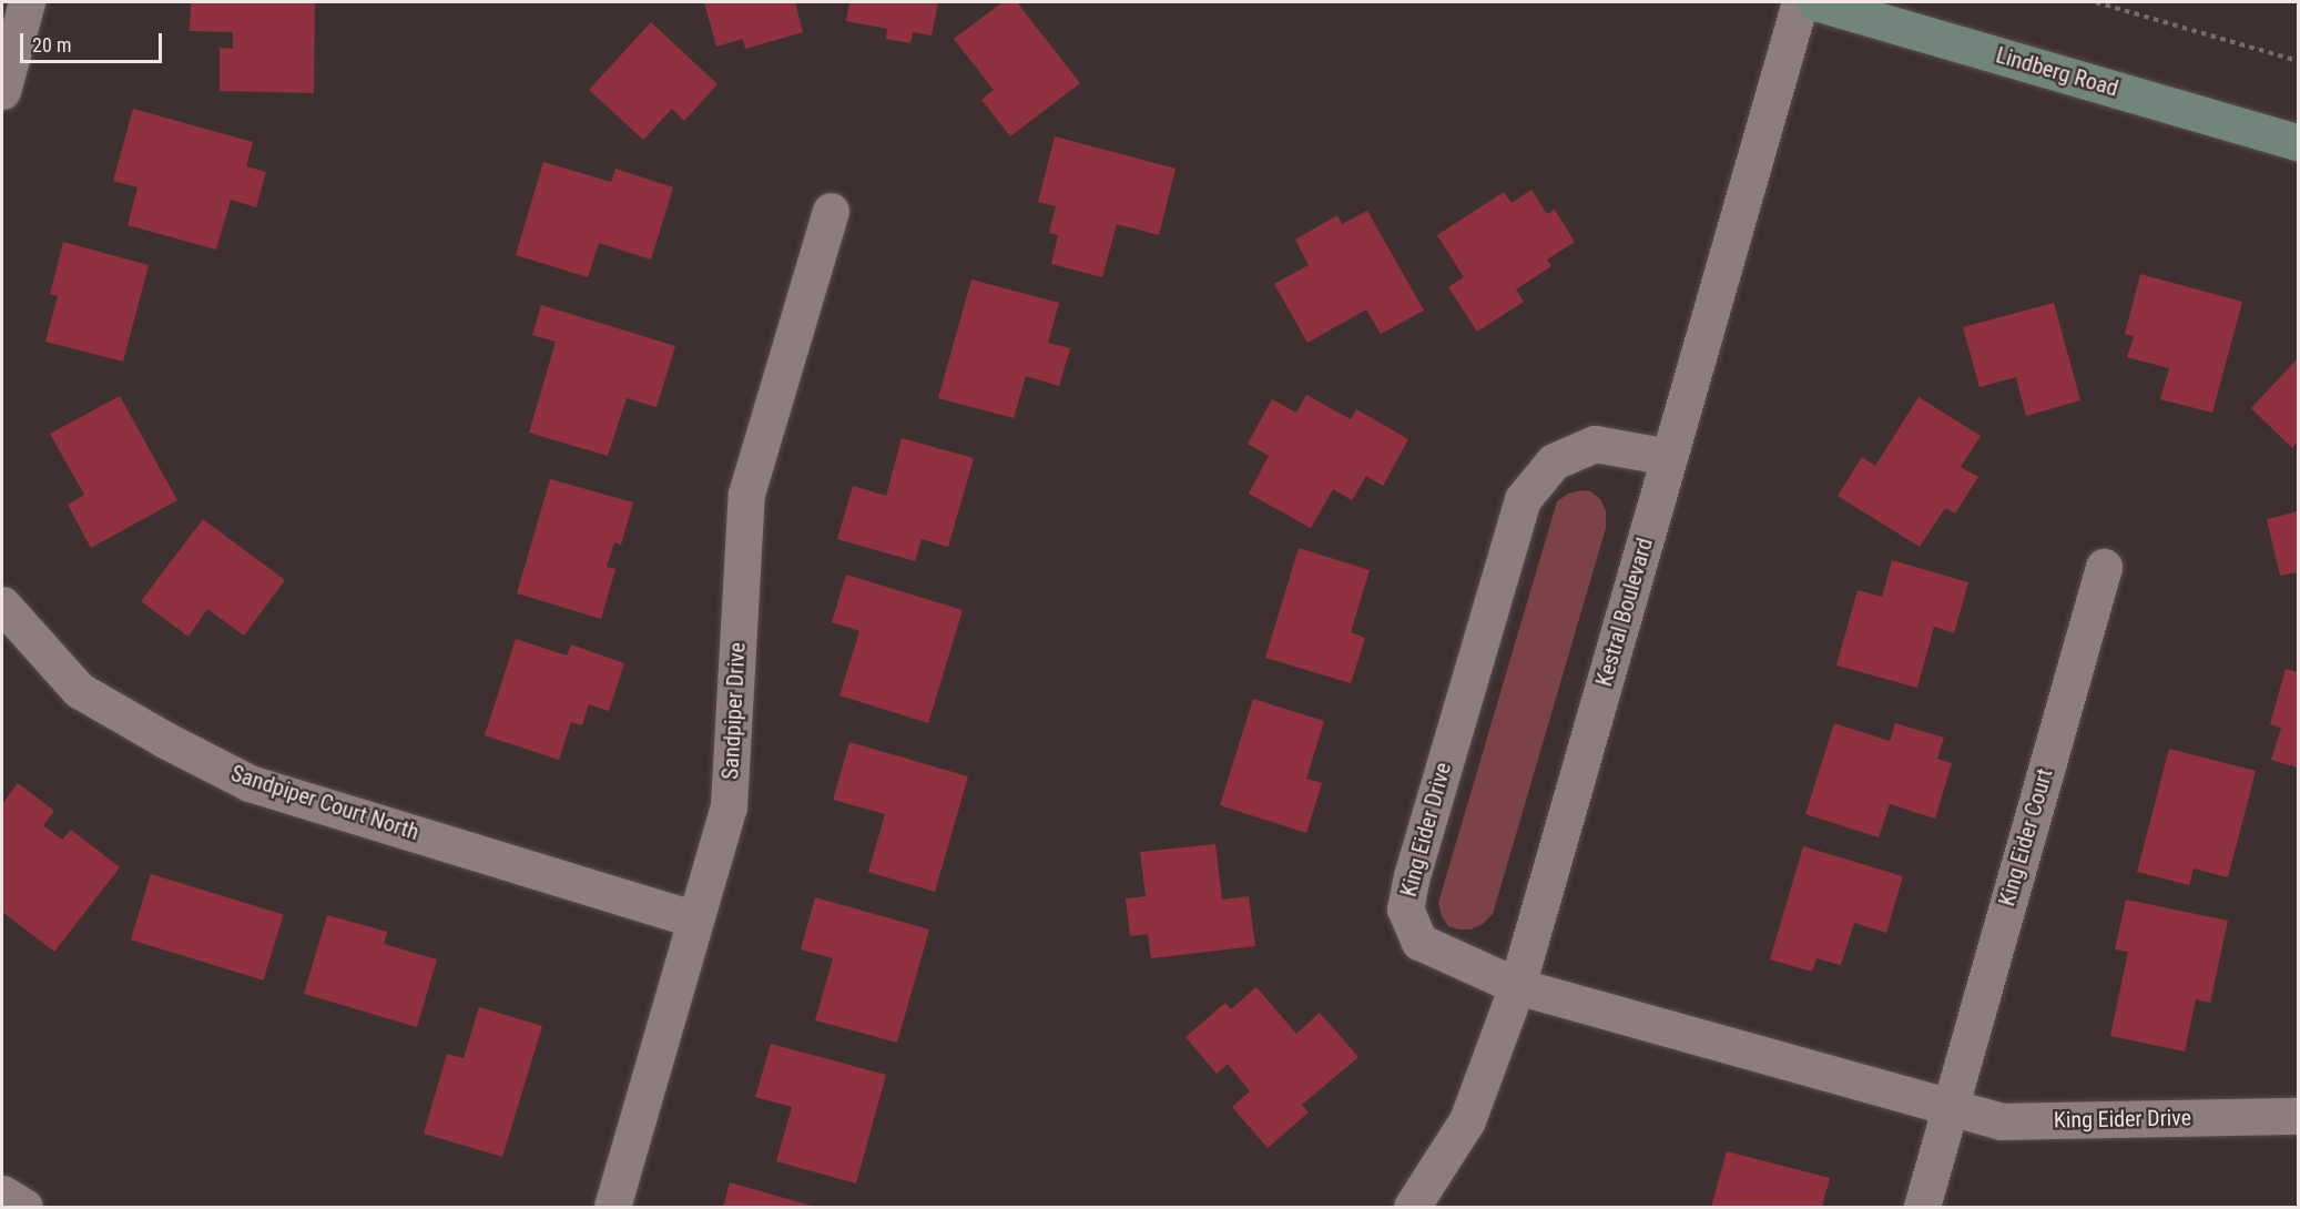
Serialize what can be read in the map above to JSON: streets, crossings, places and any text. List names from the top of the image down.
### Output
{
  "streets": {
    "main road": ["Lindberg Road"],
    "street": [
      "Kestral Boulevard",
      "Sandpiper Drive",
      "Sandpiper Court North",
      "King Eider Drive",
      "King Eider Court"
    ]
  },
  "crossings": [
    ["Kestral Boulevard", "King Eider Drive"],
    ["Sandpiper Drive", "Sandpiper Court North"],
    ["King Eider Drive", "King Eider Court"]
  ],
  "scale_bar": "20 m"
}
